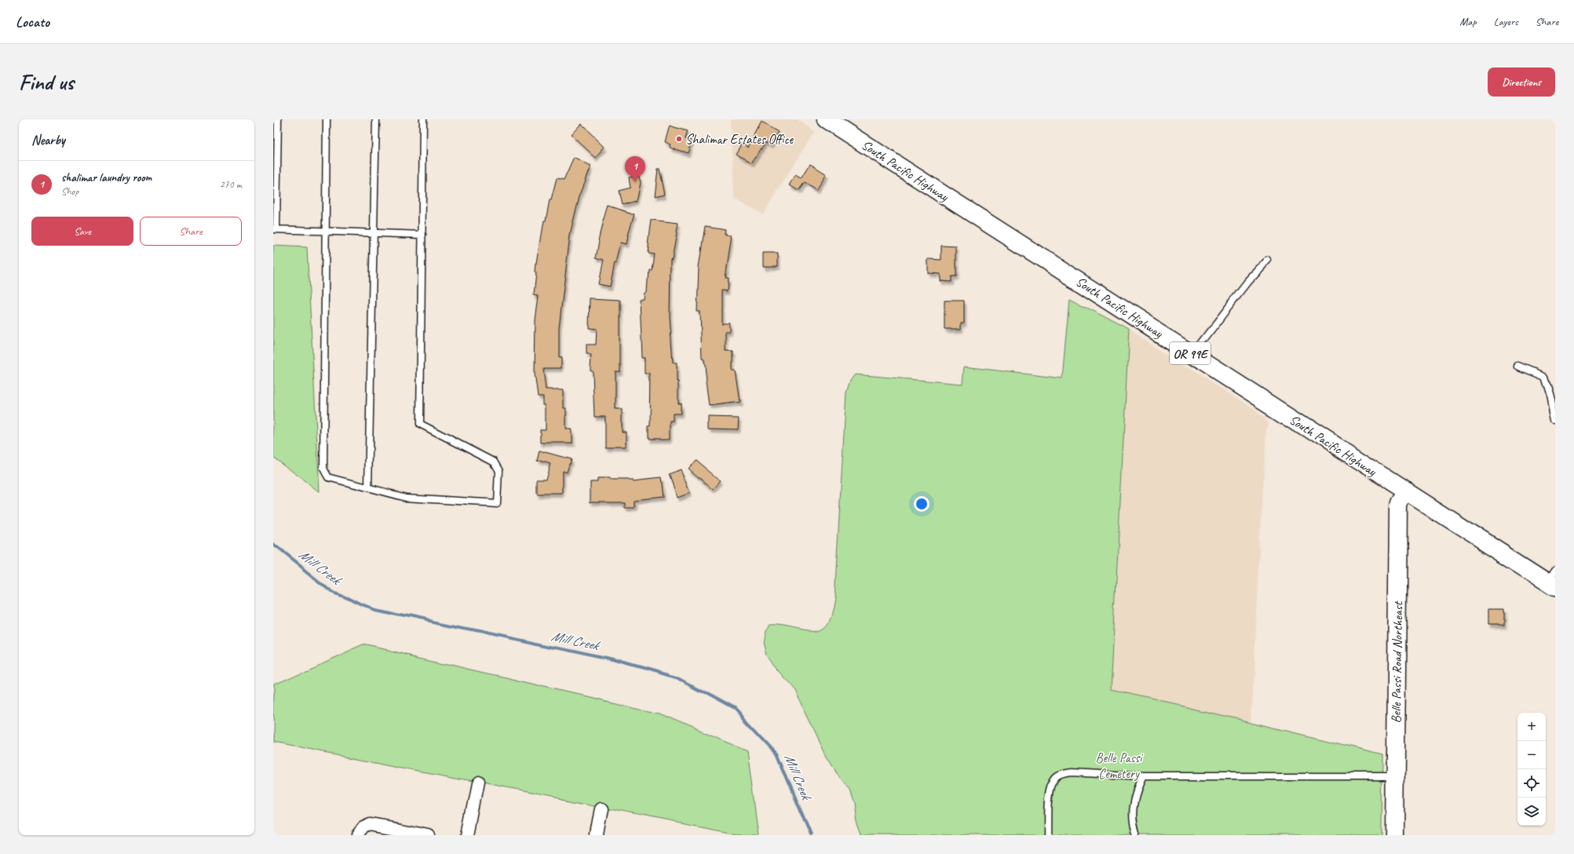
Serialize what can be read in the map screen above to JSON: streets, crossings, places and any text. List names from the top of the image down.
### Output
{
  "streets": {
    "main road": ["South Pacific Highway", "OR 99E", "Belle Passi Road Northeast"]
  },
  "crossings": [
    ["South Pacific Highway", "Belle Passi Road Northeast"]
  ],
  "water": ["Mill Creek"],
  "parks": ["Belle Passi Cemetery"],
  "places": ["Shalimar Estates Office"],
  "page": {
    "header": "Locato",
    "nav": ["Map", "Layers", "Share"],
    "buttons": [
      "Directions",
      ["Save", "Share"]
    ],
    "title": "Find us",
    "heading": "Nearby",
    "pins": "1",
    "list": [
      {
        "mark": "1",
        "name": "shalimar laundry room",
        "note": "Shop",
        "value": "270 m"
      }
    ],
    "map_buttons": ["+", "−"]
  }
}
